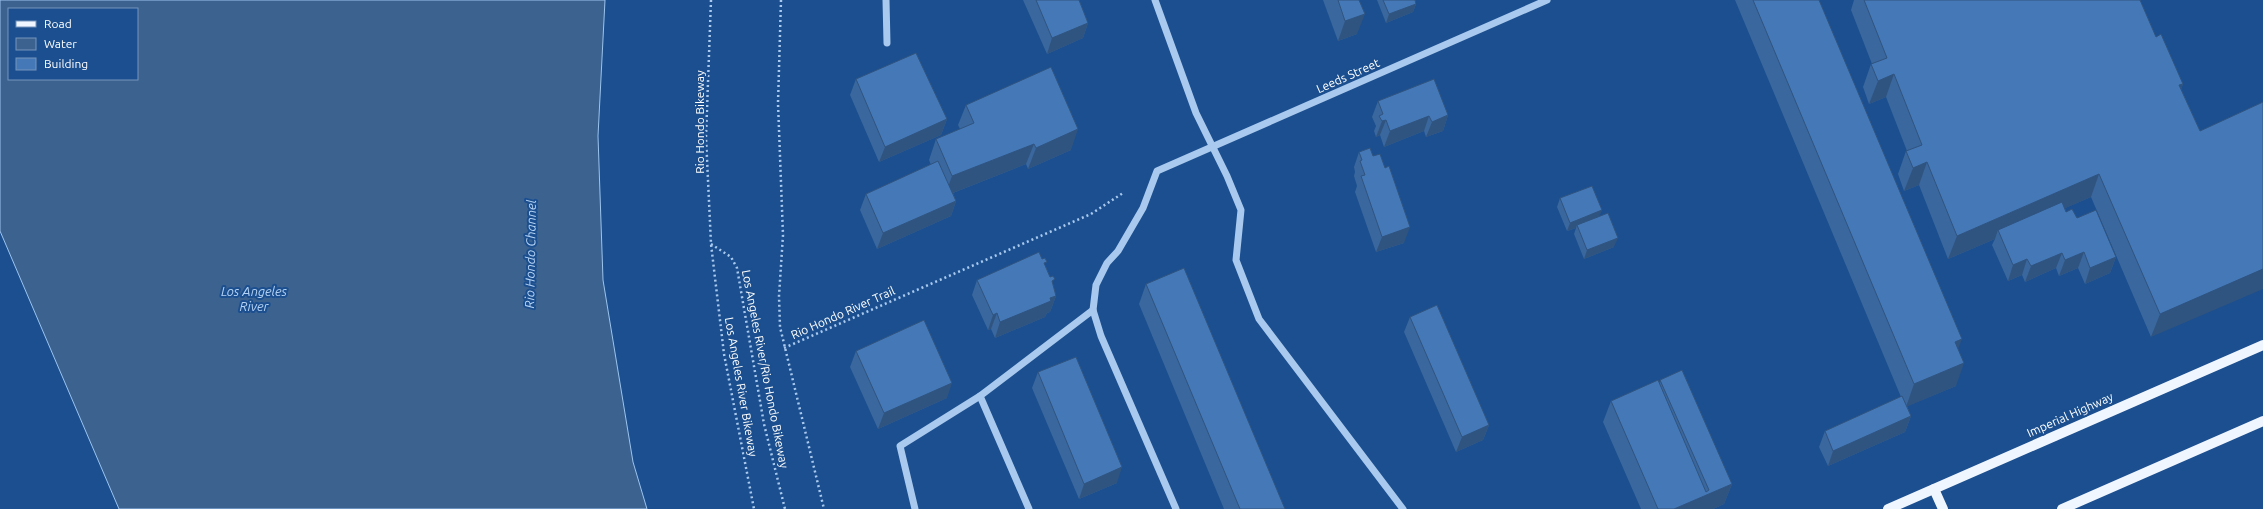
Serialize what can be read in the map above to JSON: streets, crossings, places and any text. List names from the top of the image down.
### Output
{
  "streets": {
    "main road": ["Imperial Highway"],
    "street": ["Leeds Street"],
    "path": [
      "Rio Hondo Bikeway",
      "Rio Hondo River Trail",
      "Los Angeles River/Rio Hondo Bikeway",
      "Los Angeles River Bikeway"
    ]
  },
  "crossings": [
    ["Leeds Street", "Rio Hondo River Trail"],
    ["Rio Hondo Bikeway", "Los Angeles River/Rio Hondo Bikeway"],
    ["Rio Hondo Bikeway", "Los Angeles River Bikeway"],
    ["Los Angeles River/Rio Hondo Bikeway", "Los Angeles River Bikeway"]
  ],
  "water": ["Rio Hondo Channel", "Los Angeles River"],
  "legend": ["Road", "Water", "Building"]
}
